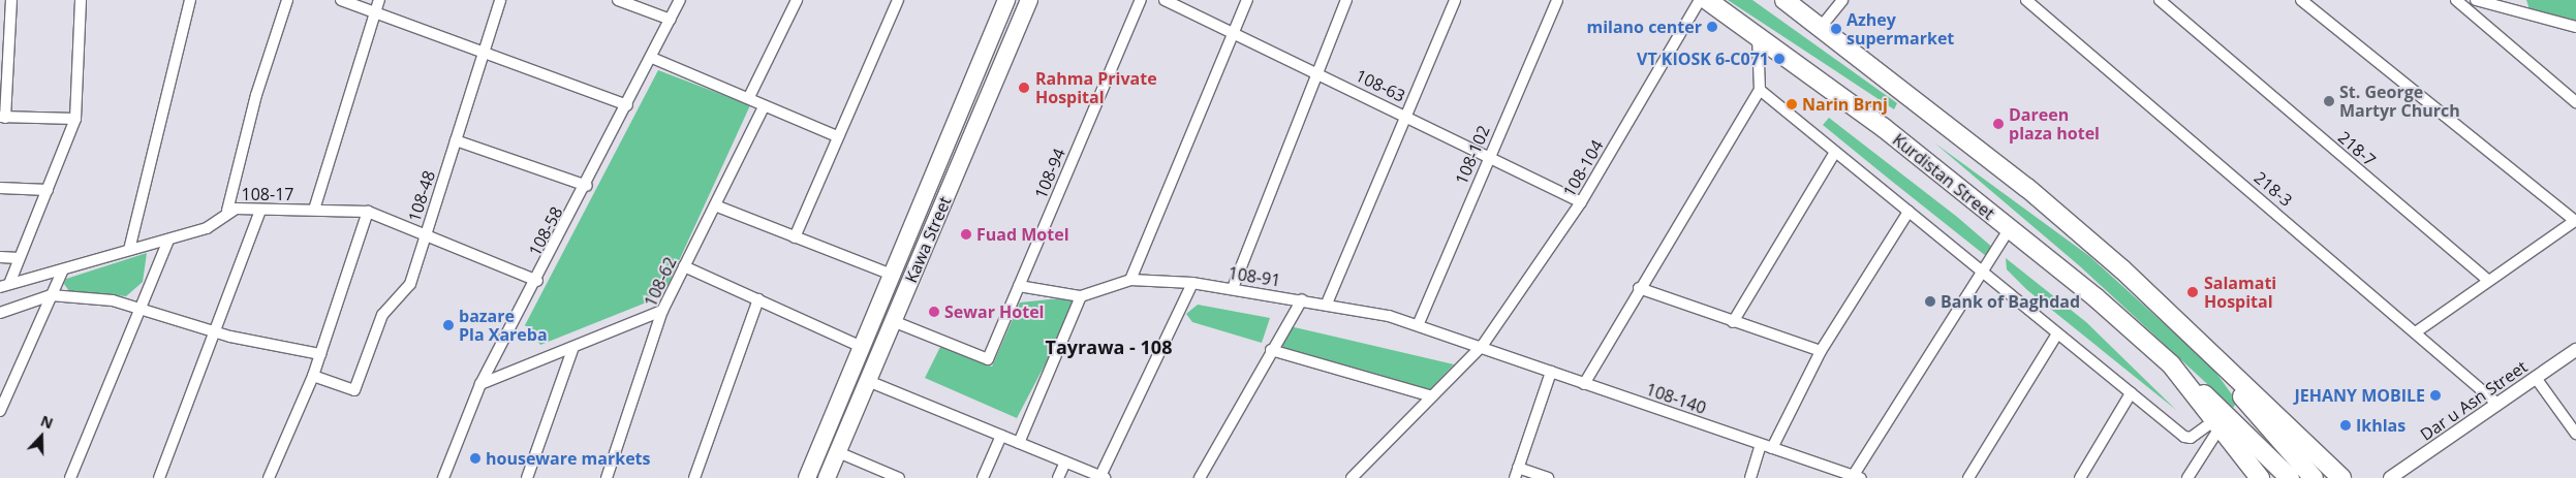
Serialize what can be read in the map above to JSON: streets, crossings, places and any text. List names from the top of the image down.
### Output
{
  "streets": {
    "highway": ["Kurdistan Street"],
    "main road": ["Kawa Street"],
    "street": [
      "108-63",
      "218-7",
      "108-102",
      "108-104",
      "108-94",
      "218-3",
      "108-17",
      "108-48",
      "108-58",
      "108-91",
      "108-62",
      "108-140",
      "Dar u Asn Street"
    ]
  },
  "crossings": [
    ["108-63", "108-102"],
    ["108-63", "108-104"],
    ["108-102", "108-91"],
    ["108-104", "108-91"],
    ["108-104", "108-140"],
    ["108-94", "Kawa Street"],
    ["108-94", "108-91"],
    ["218-3", "Dar u Asn Street"],
    ["108-17", "108-48"],
    ["108-17", "108-58"],
    ["108-91", "108-140"]
  ],
  "districts": ["Tayrawa - 108"],
  "places": [
    "milano center",
    "Azhey supermarket",
    "VT KIOSK 6-C071",
    "Rahma Private Hospital",
    "St. George Martyr Church",
    "Narin Brnj",
    "Dareen plaza hotel",
    "Fuad Motel",
    "Salamati Hospital",
    "Bank of Baghdad",
    "Sewar Hotel",
    "bazare Pla Xareba",
    "JEHANY MOBILE",
    "Ikhlas",
    "houseware markets"
  ],
  "north": "top"
}
